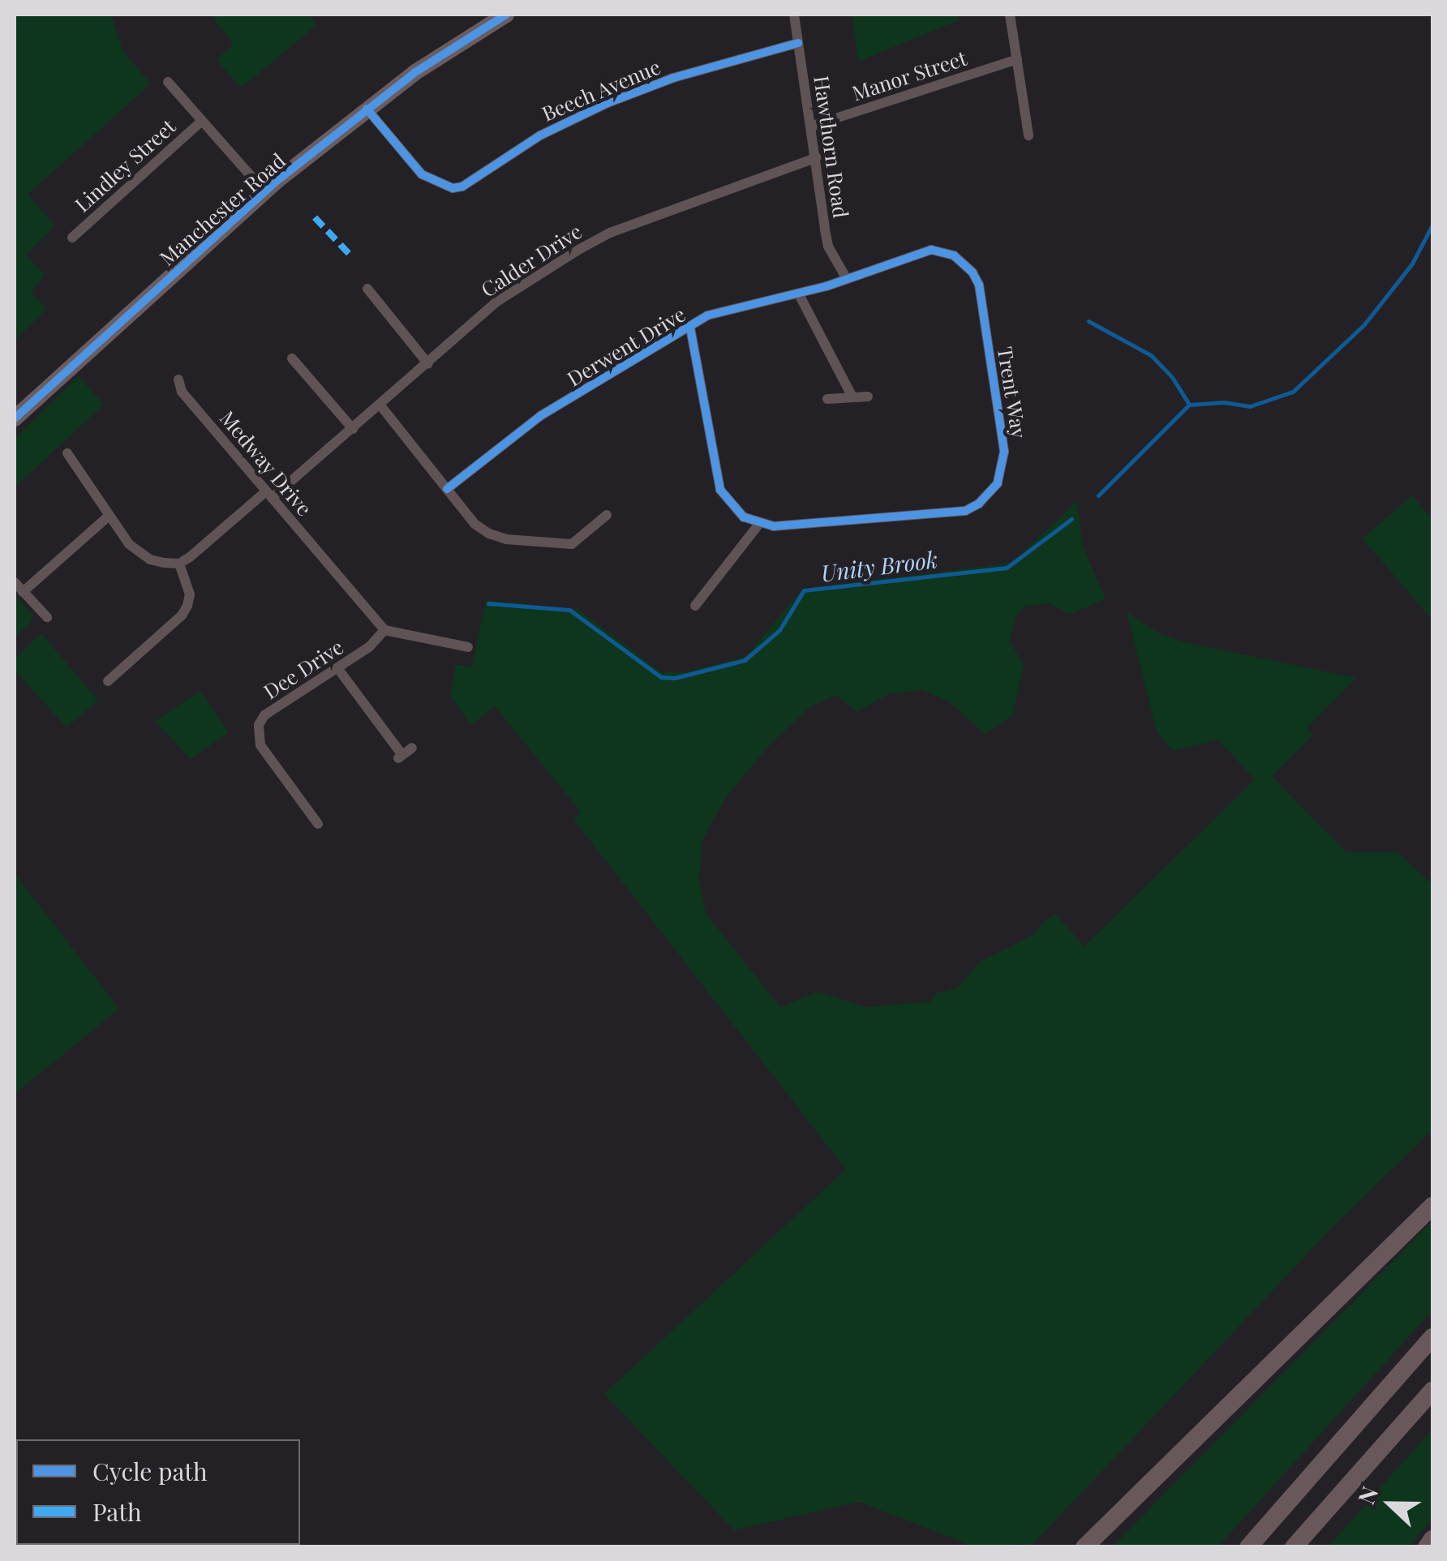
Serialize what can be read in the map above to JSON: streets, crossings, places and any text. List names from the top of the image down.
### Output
{
  "streets": {
    "main road": ["Manchester Road"],
    "street": [
      "Manor Street",
      "Beech Avenue",
      "Hawthorn Road",
      "Lindley Street",
      "Calder Drive",
      "Derwent Drive",
      "Trent Way",
      "Medway Drive",
      "Dee Drive"
    ]
  },
  "crossings": [
    ["Manor Street", "Hawthorn Road"],
    ["Beech Avenue", "Hawthorn Road"],
    ["Beech Avenue", "Manchester Road"],
    ["Hawthorn Road", "Calder Drive"],
    ["Hawthorn Road", "Trent Way"],
    ["Calder Drive", "Medway Drive"],
    ["Derwent Drive", "Trent Way"],
    ["Medway Drive", "Dee Drive"]
  ],
  "water": ["Unity Brook"],
  "legend": ["Cycle path", "Path"],
  "north": "left"
}
